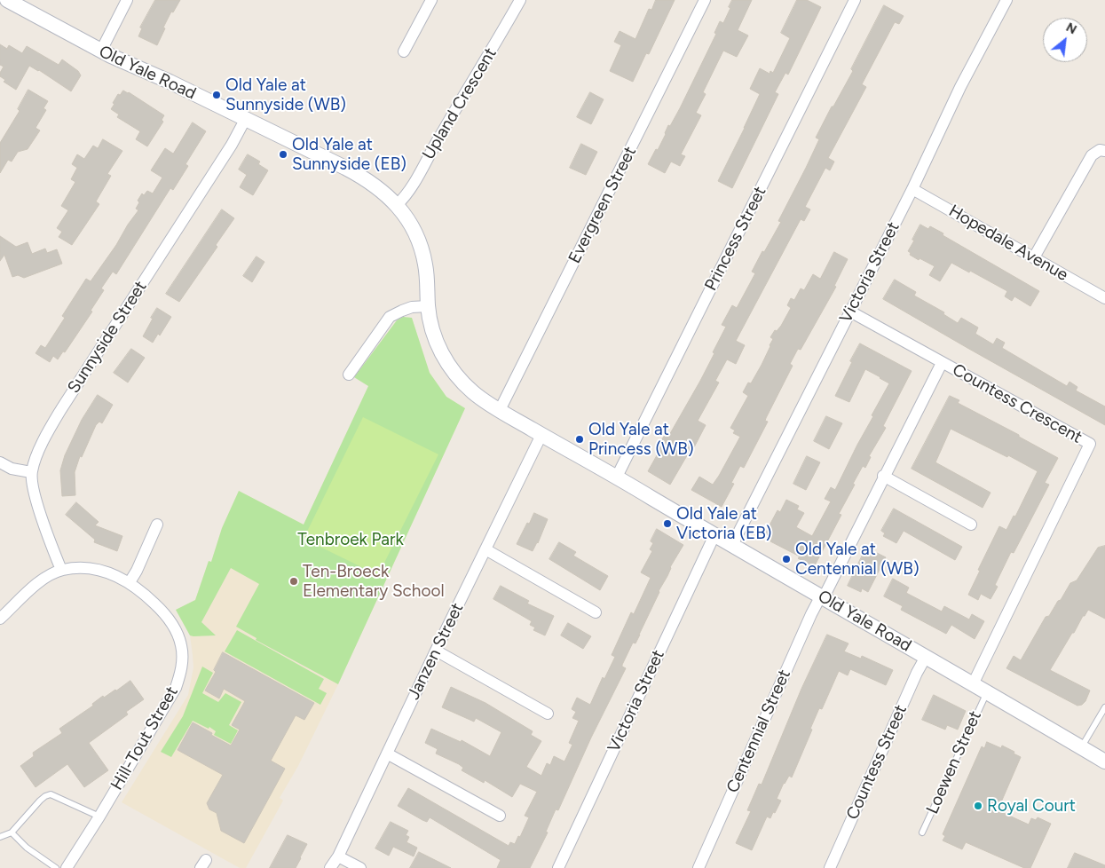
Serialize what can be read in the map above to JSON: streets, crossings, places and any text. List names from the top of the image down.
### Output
{
  "streets": {
    "street": [
      "Old Yale Road",
      "Upland Crescent",
      "Evergreen Street",
      "Princess Street",
      "Hopedale Avenue",
      "Victoria Street",
      "Sunnyside Street",
      "Countess Crescent",
      "Janzen Street",
      "Centennial Street",
      "Hill-Tout Street",
      "Countess Street"
    ],
    "lane": ["Loewen Street"]
  },
  "crossings": [
    ["Old Yale Road", "Upland Crescent"],
    ["Old Yale Road", "Evergreen Street"],
    ["Old Yale Road", "Princess Street"],
    ["Old Yale Road", "Victoria Street"],
    ["Old Yale Road", "Sunnyside Street"],
    ["Old Yale Road", "Countess Crescent"],
    ["Old Yale Road", "Janzen Street"],
    ["Old Yale Road", "Centennial Street"],
    ["Old Yale Road", "Countess Street"],
    ["Old Yale Road", "Loewen Street"],
    ["Hopedale Avenue", "Victoria Street"],
    ["Victoria Street", "Countess Crescent"],
    ["Sunnyside Street", "Hill-Tout Street"],
    ["Countess Crescent", "Centennial Street"]
  ],
  "parks": ["Tenbroek Park"],
  "places": [
    "Old Yale at Sunnyside (WB)",
    "Old Yale at Sunnyside (EB)",
    "Old Yale at Princess (WB)",
    "Old Yale at Victoria (EB)",
    "Old Yale at Centennial (WB)",
    "Ten-Broeck Elementary School",
    "Royal Court"
  ],
  "north": "top right"
}
